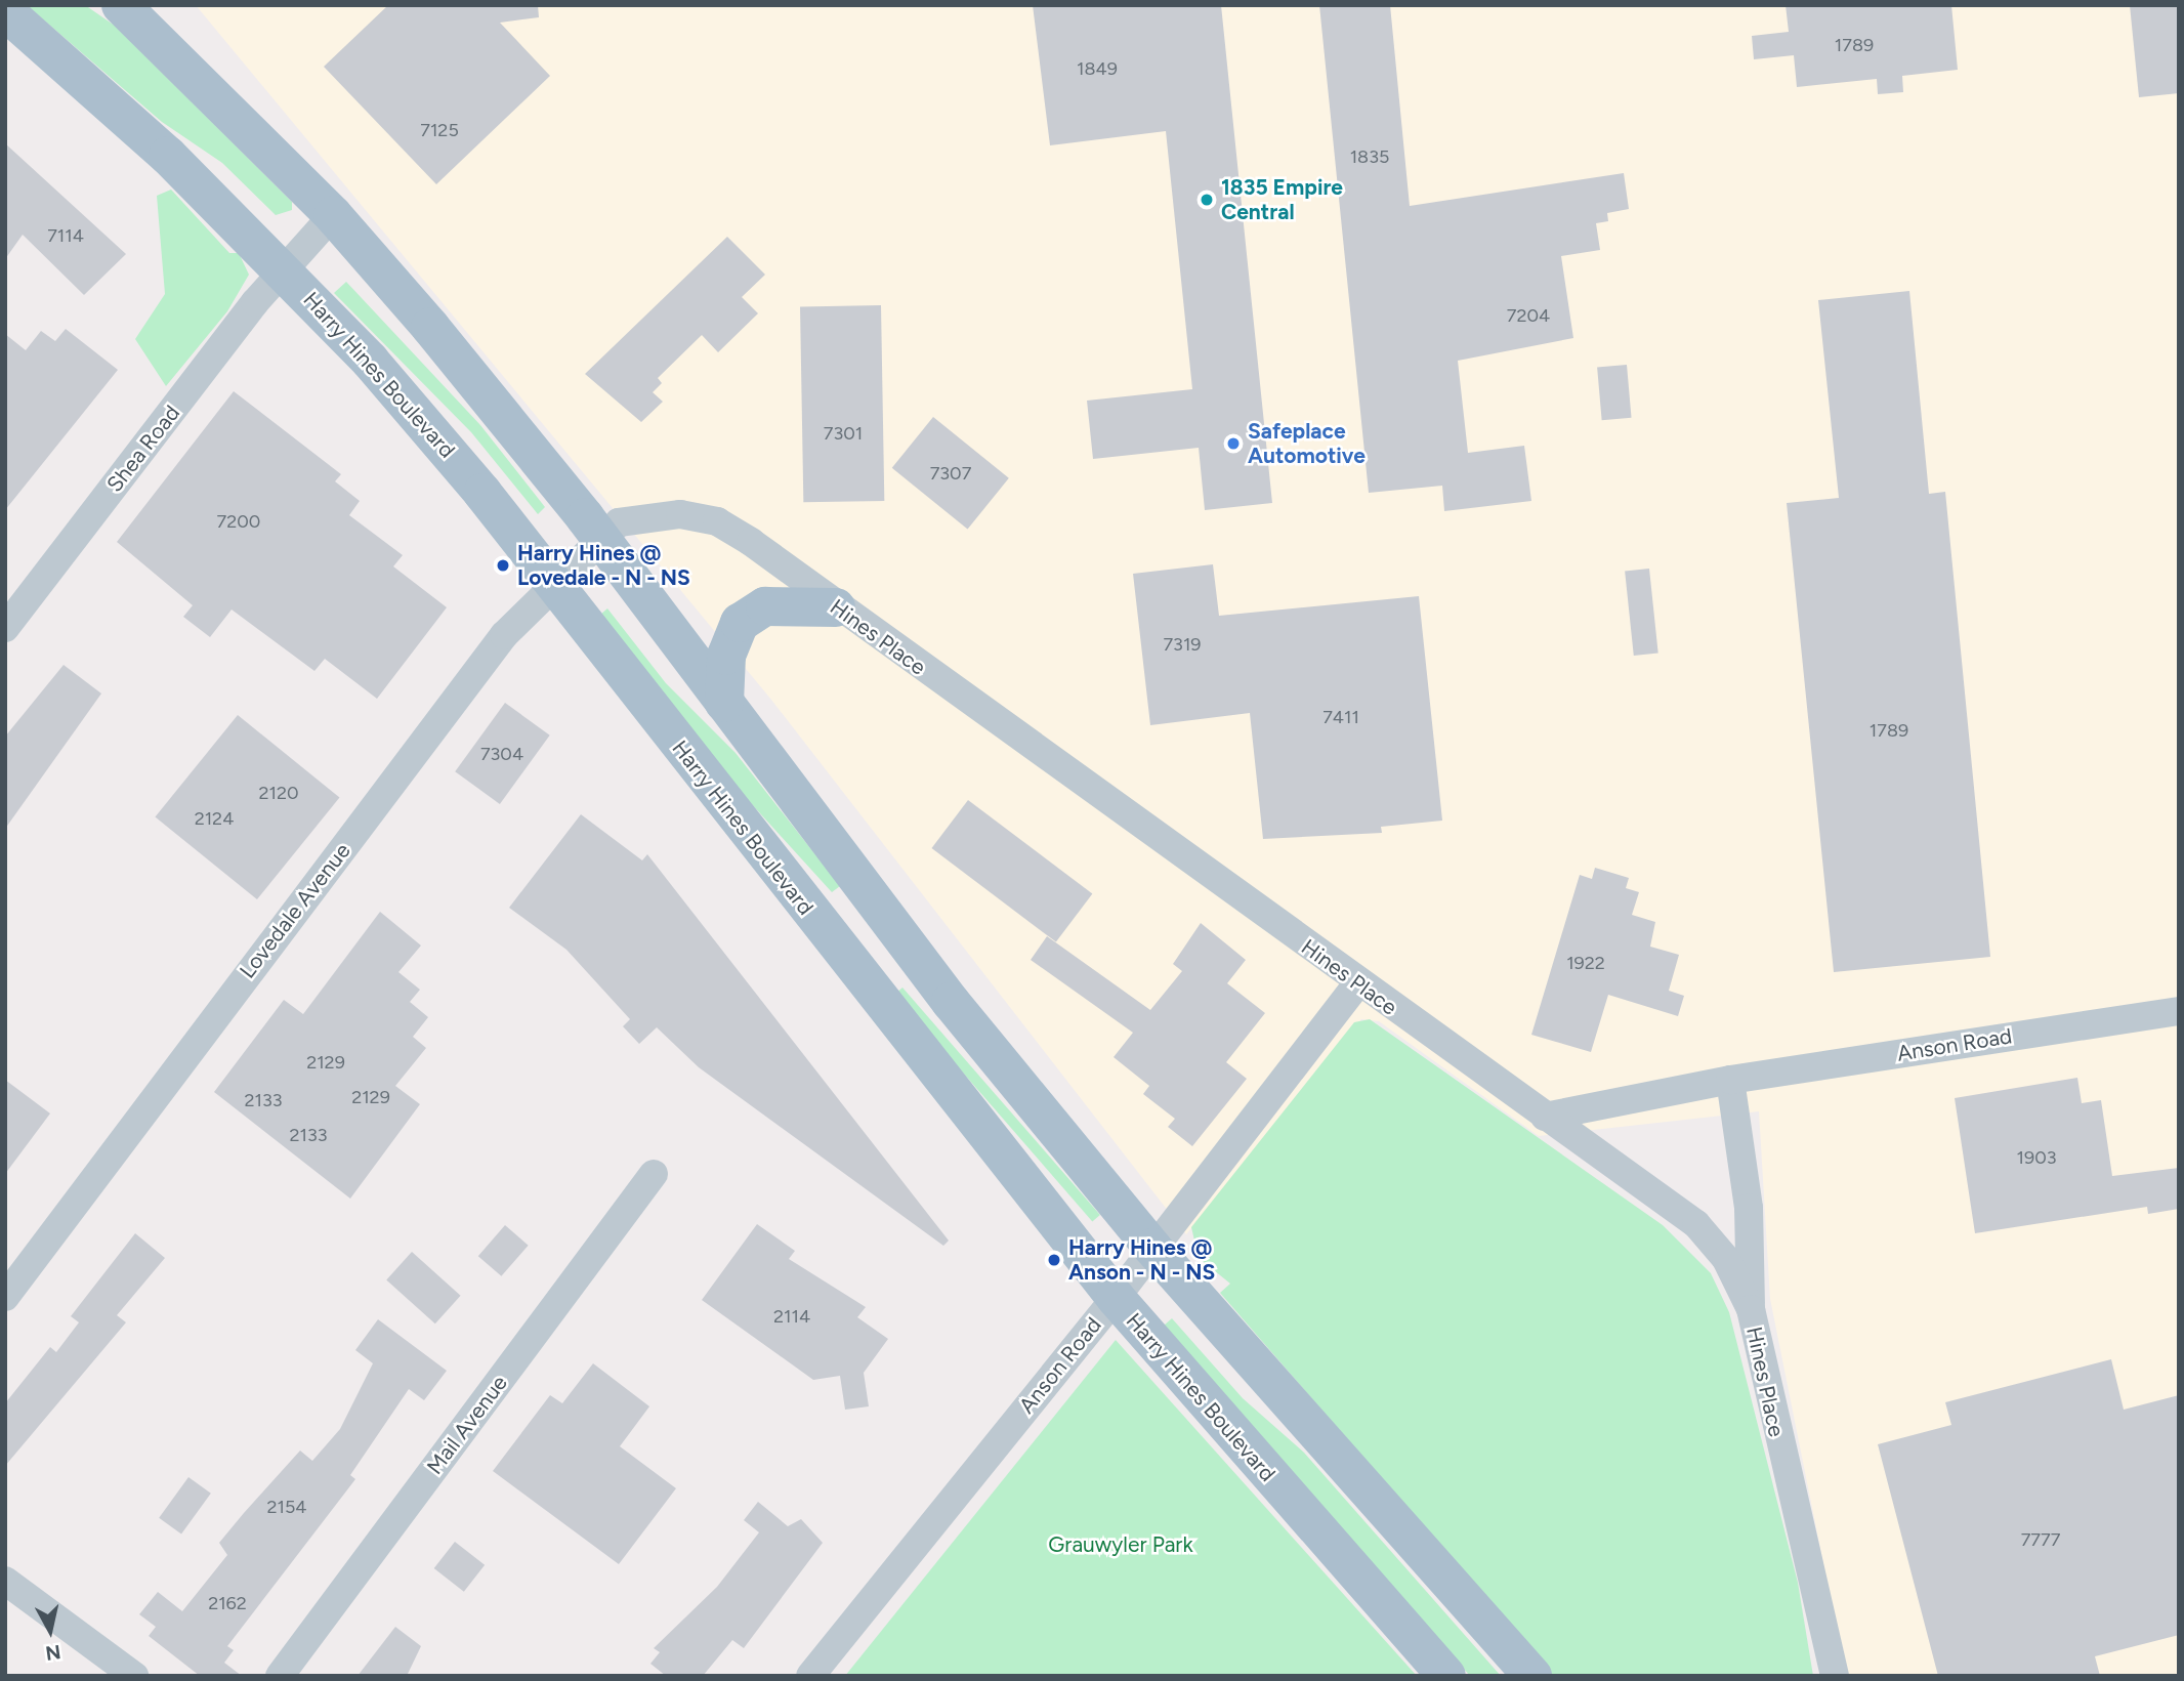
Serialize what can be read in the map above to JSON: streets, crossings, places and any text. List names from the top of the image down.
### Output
{
  "streets": {
    "main road": ["Harry Hines Boulevard"],
    "street": [
      "Shea Road",
      "Hines Place",
      "Lovedale Avenue",
      "Anson Road",
      "Mail Avenue"
    ]
  },
  "crossings": [
    ["Harry Hines Boulevard", "Shea Road"],
    ["Harry Hines Boulevard", "Lovedale Avenue"],
    ["Harry Hines Boulevard", "Anson Road"],
    ["Hines Place", "Lovedale Avenue"],
    ["Hines Place", "Anson Road"]
  ],
  "parks": ["Grauwyler Park"],
  "places": [
    "1835 Empire Central",
    "Safeplace Automotive",
    "Harry Hines @ Lovedale - N - NS",
    "Harry Hines @ Anson - N - NS"
  ],
  "house_numbers": [
    "1789",
    "1849",
    "7125",
    "1835",
    "7114",
    "7204",
    "7301",
    "7307",
    "7200",
    "7319",
    "7411",
    "1789",
    "7304",
    "2120",
    "2124",
    "1922",
    "2129",
    "2129",
    "2133",
    "2133",
    "1903",
    "2114",
    "2154",
    "7777",
    "2162"
  ],
  "north": "bottom"
}
